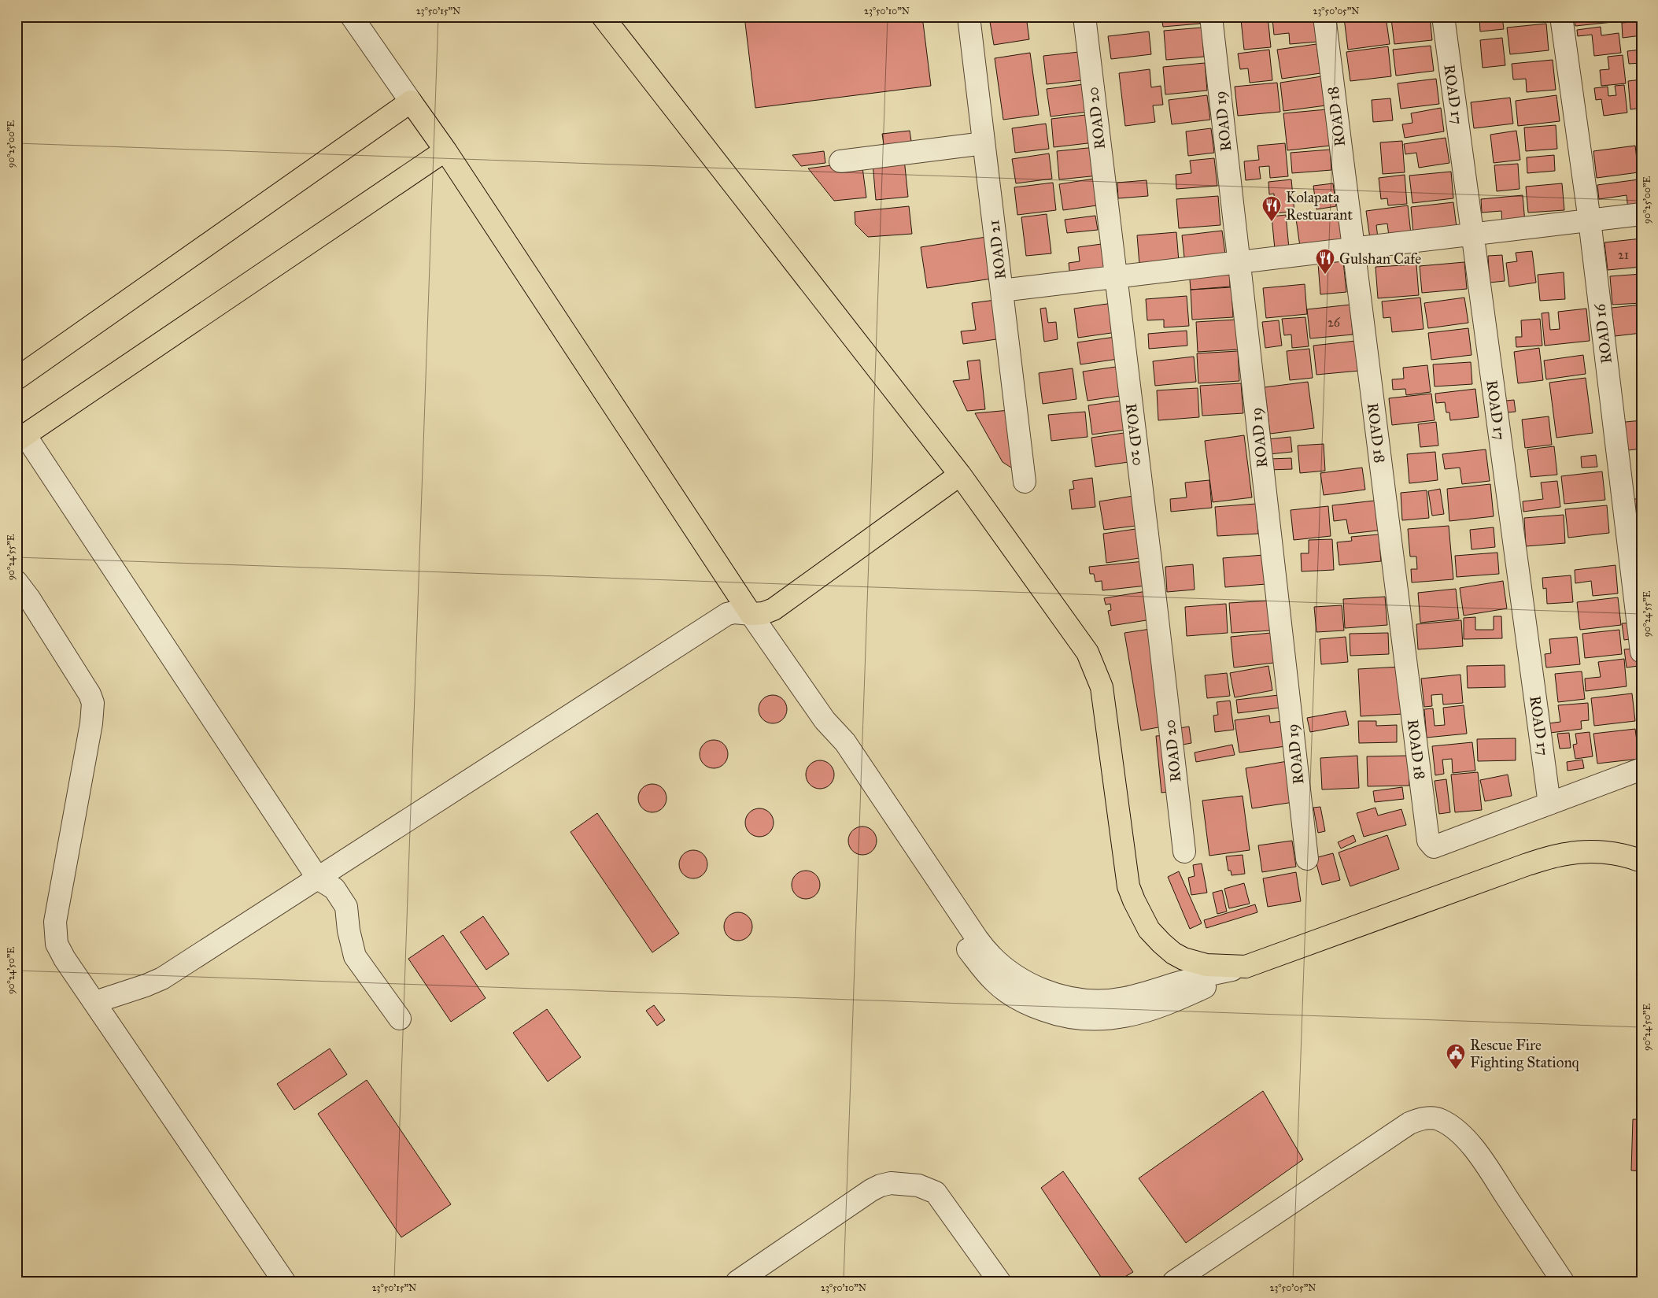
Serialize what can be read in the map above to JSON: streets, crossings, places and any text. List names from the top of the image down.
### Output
{
  "streets": {
    "street": [
      "ROAD 17",
      "ROAD 18",
      "ROAD 20",
      "ROAD 19",
      "ROAD 21",
      "ROAD 16"
    ]
  },
  "crossings": [
    ["ROAD 17", "ROAD 18"]
  ],
  "places": {
    "restaurant": ["Kolapata Restuarant", "Gulshan Cafe"],
    "public building": ["Rescue Fire Fighting Stationq"]
  },
  "house_numbers": ["21", "26"],
  "coordinates": [
    "23°50'15\"N",
    "23°50'10\"N",
    "23°50'05\"N",
    "90°25'00\"E",
    "90°24'55\"E",
    "90°24'50\"E"
  ]
}
